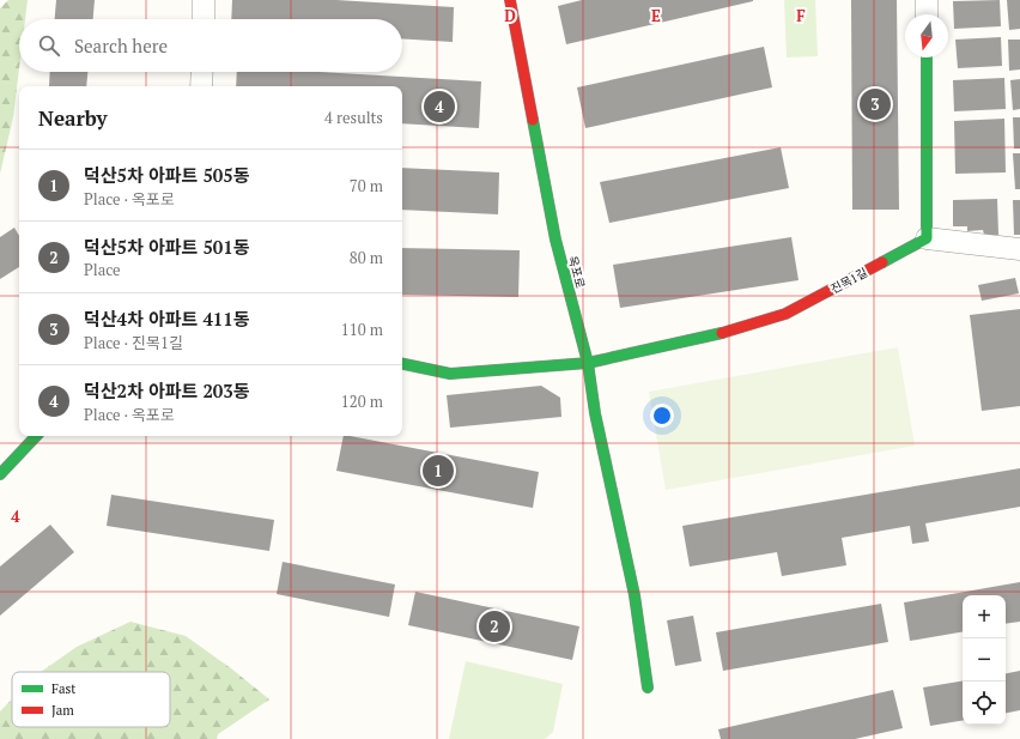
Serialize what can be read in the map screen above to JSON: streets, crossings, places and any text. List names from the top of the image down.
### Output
{
  "streets": {
    "street": ["옥포로", "진목1길"]
  },
  "crossings": [
    ["옥포로", "진목1길"]
  ],
  "legend": ["Fast", "Jam"],
  "north": "bottom",
  "page": {
    "search": "Search here",
    "pins": [
      "3",
      "4",
      "1",
      "2"
    ],
    "heading": ["Nearby", "4 results"],
    "list": [
      {
        "mark": "1",
        "name": "덕산5차 아파트 505동",
        "note": "Place · 옥포로",
        "value": "70 m"
      },
      {
        "mark": "2",
        "name": "덕산5차 아파트 501동",
        "note": "Place",
        "value": "80 m"
      },
      {
        "mark": "3",
        "name": "덕산4차 아파트 411동",
        "note": "Place · 진목1길",
        "value": "110 m"
      },
      {
        "mark": "4",
        "name": "덕산2차 아파트 203동",
        "note": "Place · 옥포로",
        "value": "120 m"
      }
    ],
    "map_buttons": ["+", "−"]
  },
  "grid": {
    "columns": ["D", "E", "F"],
    "rows": ["4"]
  }
}
